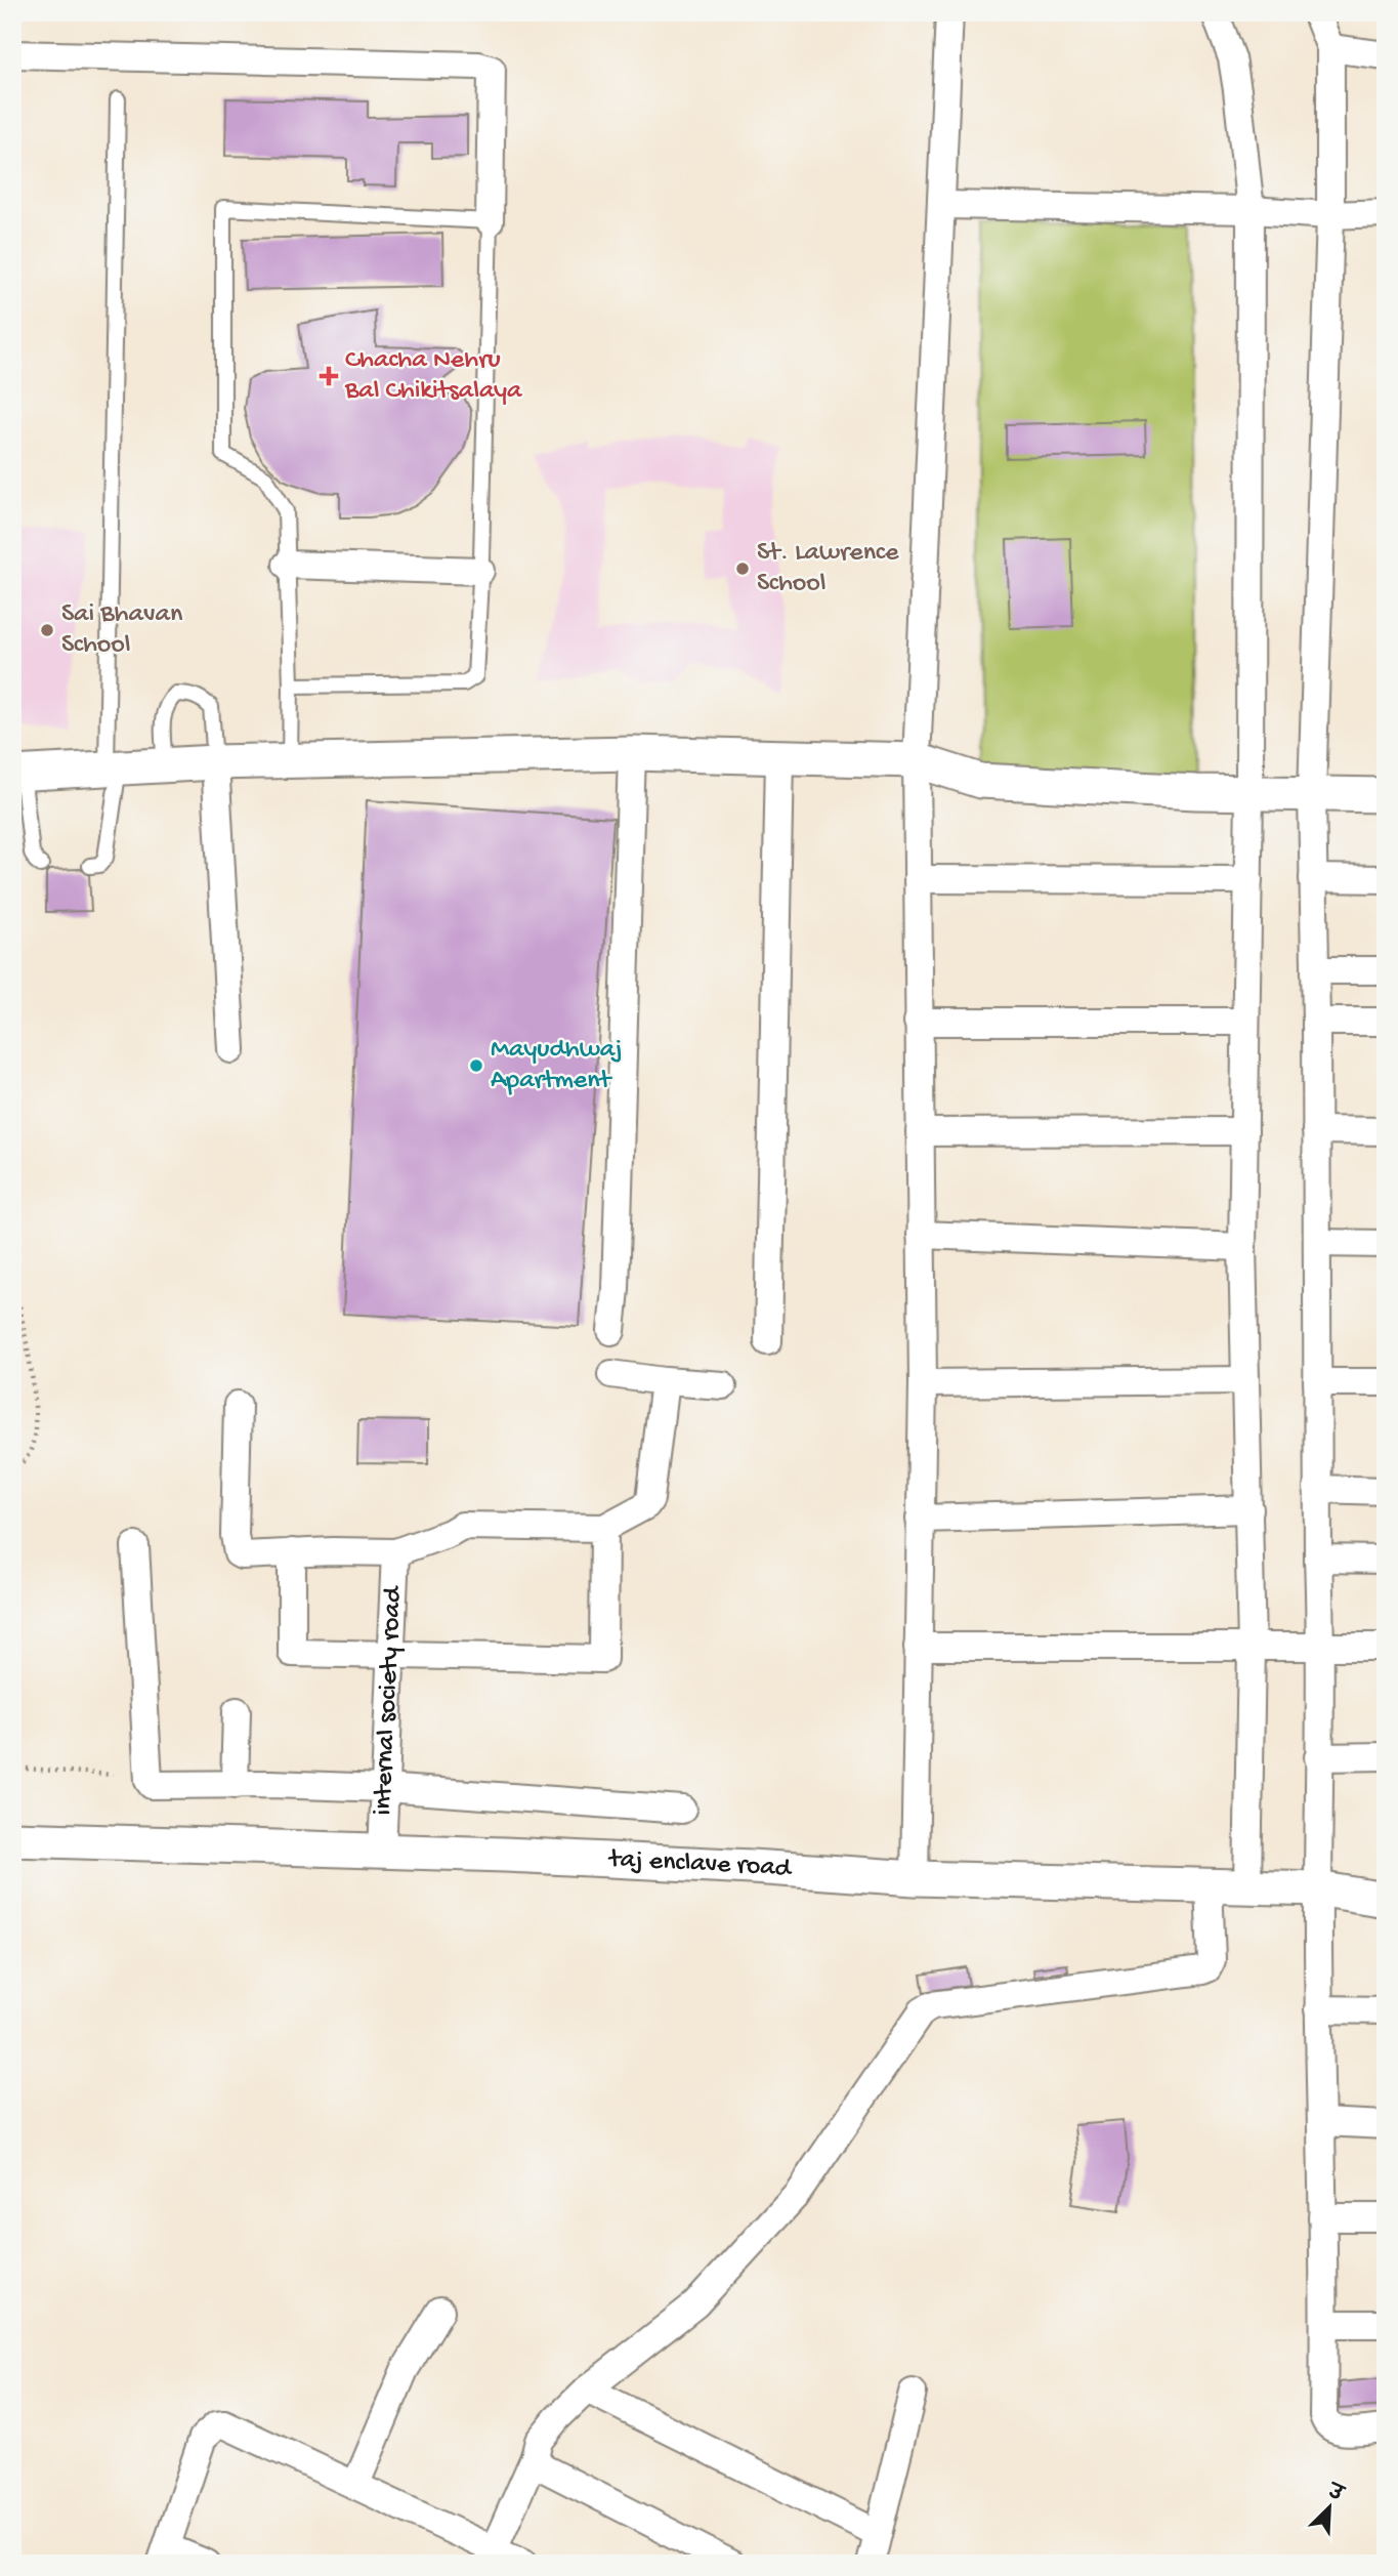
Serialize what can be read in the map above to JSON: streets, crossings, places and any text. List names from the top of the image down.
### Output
{
  "streets": {
    "street": ["internal society road", "taj enclave road"]
  },
  "crossings": [
    ["internal society road", "taj enclave road"]
  ],
  "places": {
    "health": ["Chacha Nehru Bal Chikitsalaya"],
    "other": ["St. Lawrence School", "Sai Bhavan School", "Mayudhwaj Apartment"]
  },
  "north": "top right"
}
